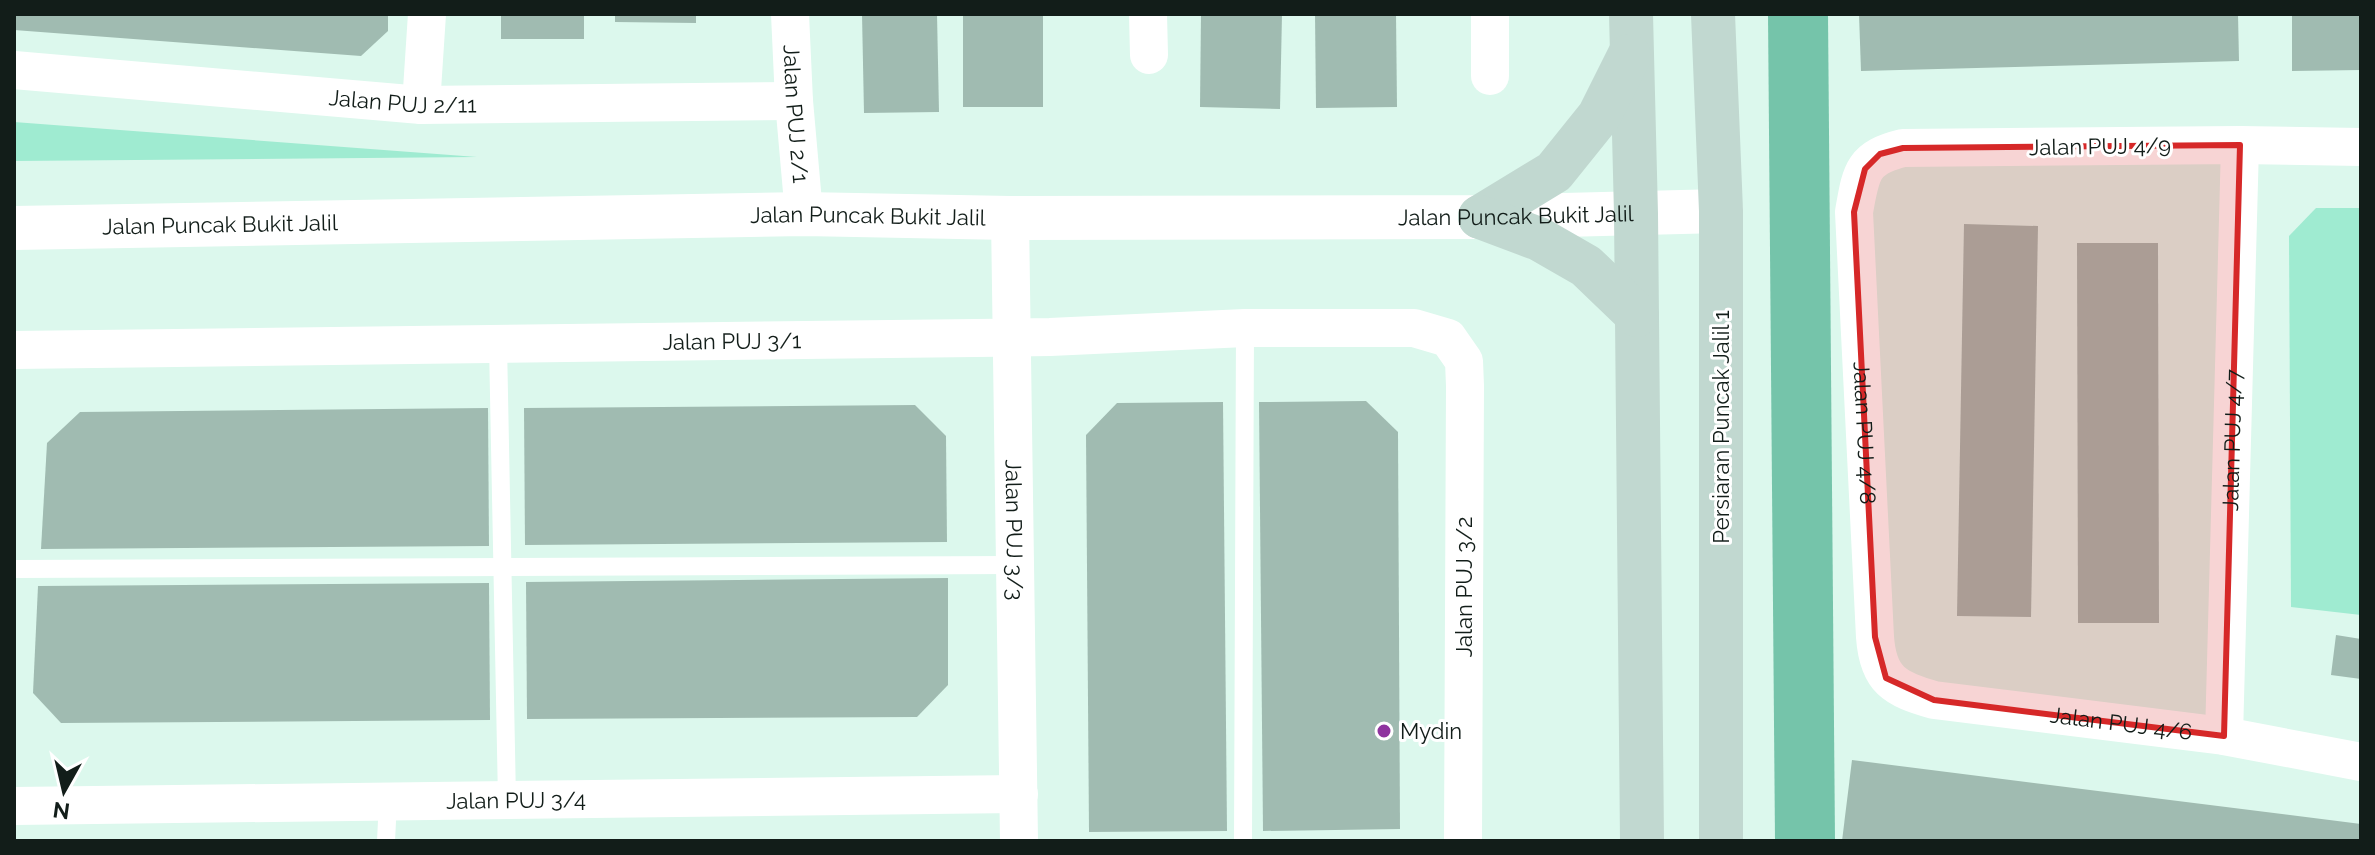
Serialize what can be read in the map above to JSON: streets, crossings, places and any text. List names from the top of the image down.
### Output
{
  "streets": {
    "main road": ["Persiaran Puncak Jalil 1"],
    "street": [
      "Jalan PUJ 2/11",
      "Jalan PUJ 2/1",
      "Jalan PUJ 4/9",
      "Jalan Puncak Bukit Jalil",
      "Jalan PUJ 3/1",
      "Jalan PUJ 4/8",
      "Jalan PUJ 4/7",
      "Jalan PUJ 3/3",
      "Jalan PUJ 3/2",
      "Jalan PUJ 4/6",
      "Jalan PUJ 3/4"
    ]
  },
  "crossings": [
    ["Jalan PUJ 2/11", "Jalan PUJ 2/1"],
    ["Jalan PUJ 2/1", "Jalan Puncak Bukit Jalil"],
    ["Jalan PUJ 4/9", "Jalan PUJ 4/8"],
    ["Jalan PUJ 4/9", "Jalan PUJ 4/7"],
    ["Jalan Puncak Bukit Jalil", "Persiaran Puncak Jalil 1"],
    ["Jalan Puncak Bukit Jalil", "Jalan PUJ 3/3"],
    ["Jalan PUJ 3/1", "Jalan PUJ 3/3"],
    ["Jalan PUJ 3/1", "Jalan PUJ 3/2"],
    ["Jalan PUJ 4/8", "Jalan PUJ 4/6"],
    ["Jalan PUJ 4/7", "Jalan PUJ 4/6"],
    ["Jalan PUJ 3/3", "Jalan PUJ 3/4"]
  ],
  "places": ["Mydin"],
  "north": "bottom"
}
